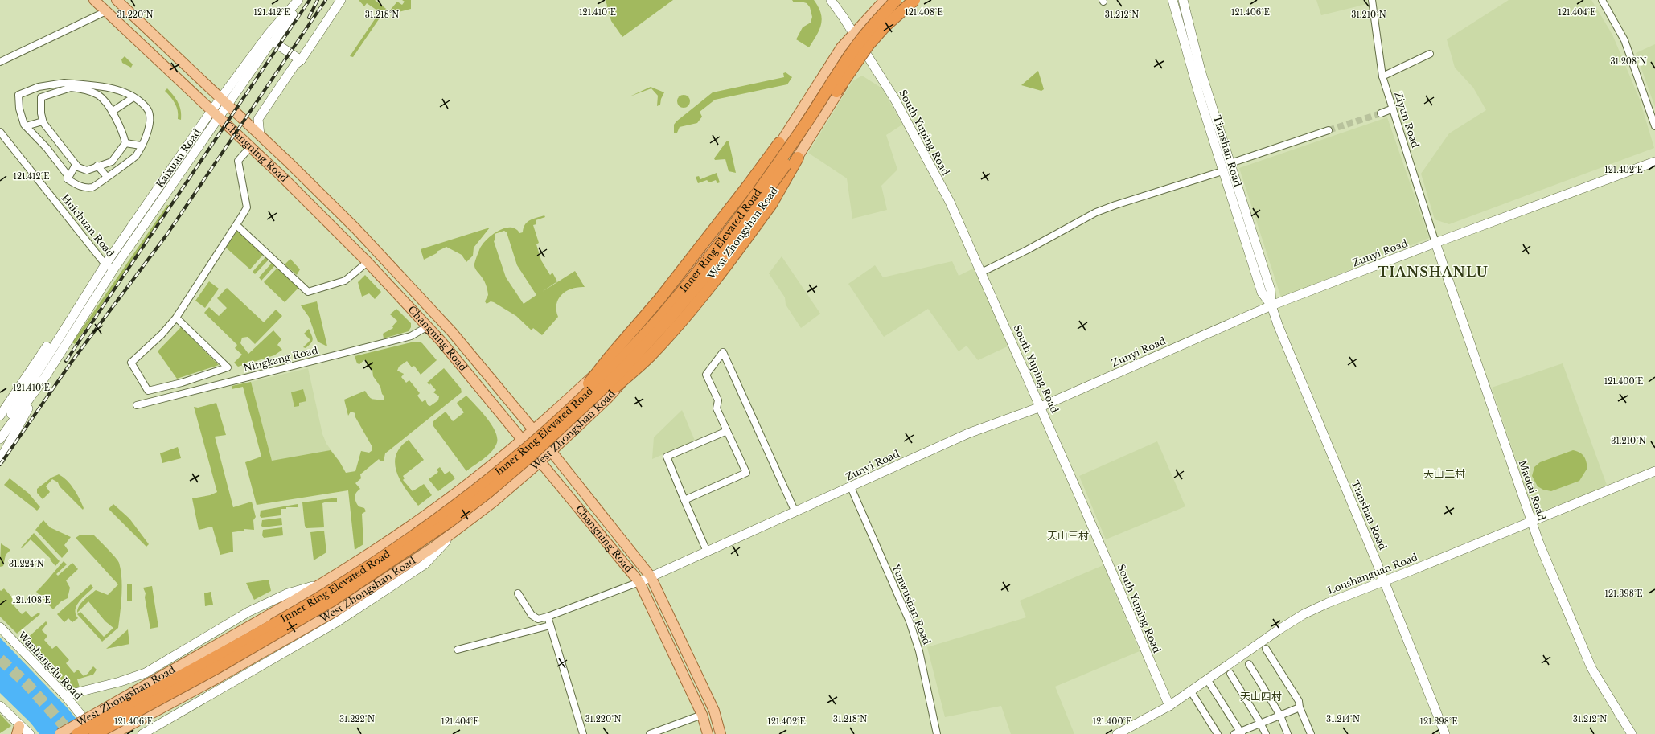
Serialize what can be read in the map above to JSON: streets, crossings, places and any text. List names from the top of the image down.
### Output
{
  "streets": {
    "highway": ["Inner Ring Elevated Road"],
    "main road": ["Changning Road", "West Zhongshan Road"],
    "street": [
      "Ziyun Road",
      "South Yuping Road",
      "Tianshan Road",
      "Kaixuan Road",
      "Huichuan Road",
      "Zunyi Road",
      "Ningkang Road",
      "Maotai Road",
      "Loushanguan Road",
      "Yunwushan Road",
      "Wanhangdu Road"
    ]
  },
  "crossings": [
    ["Ziyun Road", "Zunyi Road"],
    ["Ziyun Road", "Maotai Road"],
    ["South Yuping Road", "West Zhongshan Road"],
    ["South Yuping Road", "Zunyi Road"],
    ["South Yuping Road", "Loushanguan Road"],
    ["Tianshan Road", "Zunyi Road"],
    ["Tianshan Road", "Loushanguan Road"],
    ["Changning Road", "Kaixuan Road"],
    ["Changning Road", "West Zhongshan Road"],
    ["Changning Road", "Inner Ring Elevated Road"],
    ["Changning Road", "Zunyi Road"],
    ["Changning Road", "Ningkang Road"],
    ["Kaixuan Road", "Huichuan Road"],
    ["West Zhongshan Road", "Inner Ring Elevated Road"],
    ["West Zhongshan Road", "Wanhangdu Road"],
    ["Inner Ring Elevated Road", "Wanhangdu Road"],
    ["Zunyi Road", "Maotai Road"],
    ["Zunyi Road", "Yunwushan Road"],
    ["Maotai Road", "Loushanguan Road"]
  ],
  "districts": [
    "TIANSHANLU",
    "天山二村",
    "天山三村",
    "天山四村"
  ],
  "coordinates": [
    "121.412°E",
    "121.410°E",
    "121.408°E",
    "121.406°E",
    "121.404°E",
    "31.220°N",
    "31.218°N",
    "31.212°N",
    "31.210°N",
    "31.208°N",
    "121.402°E",
    "121.400°E",
    "31.224°N",
    "121.398°E",
    "31.222°N",
    "31.214°N"
  ]
}
